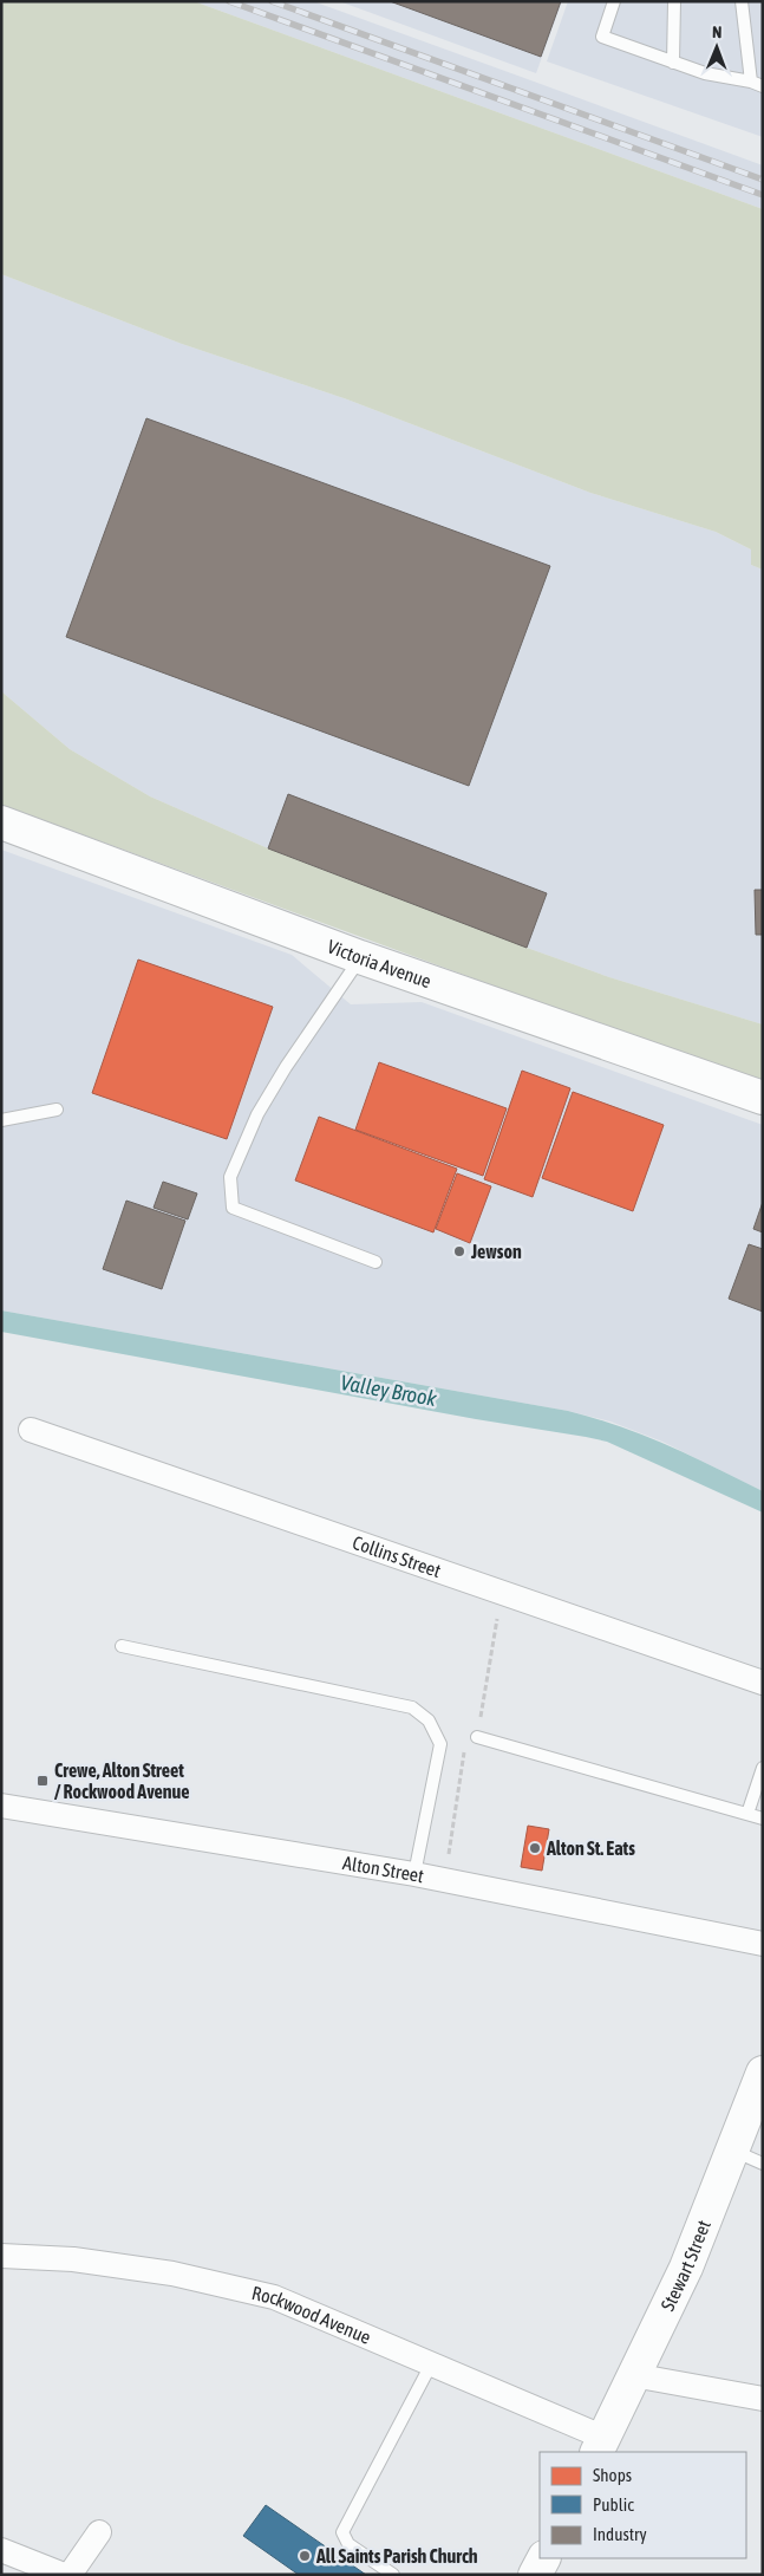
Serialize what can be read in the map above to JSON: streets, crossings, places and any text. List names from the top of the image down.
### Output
{
  "streets": {
    "street": [
      "Victoria Avenue",
      "Collins Street",
      "Alton Street",
      "Stewart Street",
      "Rockwood Avenue"
    ]
  },
  "crossings": [
    ["Stewart Street", "Rockwood Avenue"]
  ],
  "water": ["Valley Brook"],
  "places": {
    "other": ["Jewson", "Alton St. Eats", "All Saints Parish Church"],
    "transit": ["Crewe, Alton Street / Rockwood Avenue"]
  },
  "legend": ["Shops", "Public", "Industry"],
  "north": "top"
}
